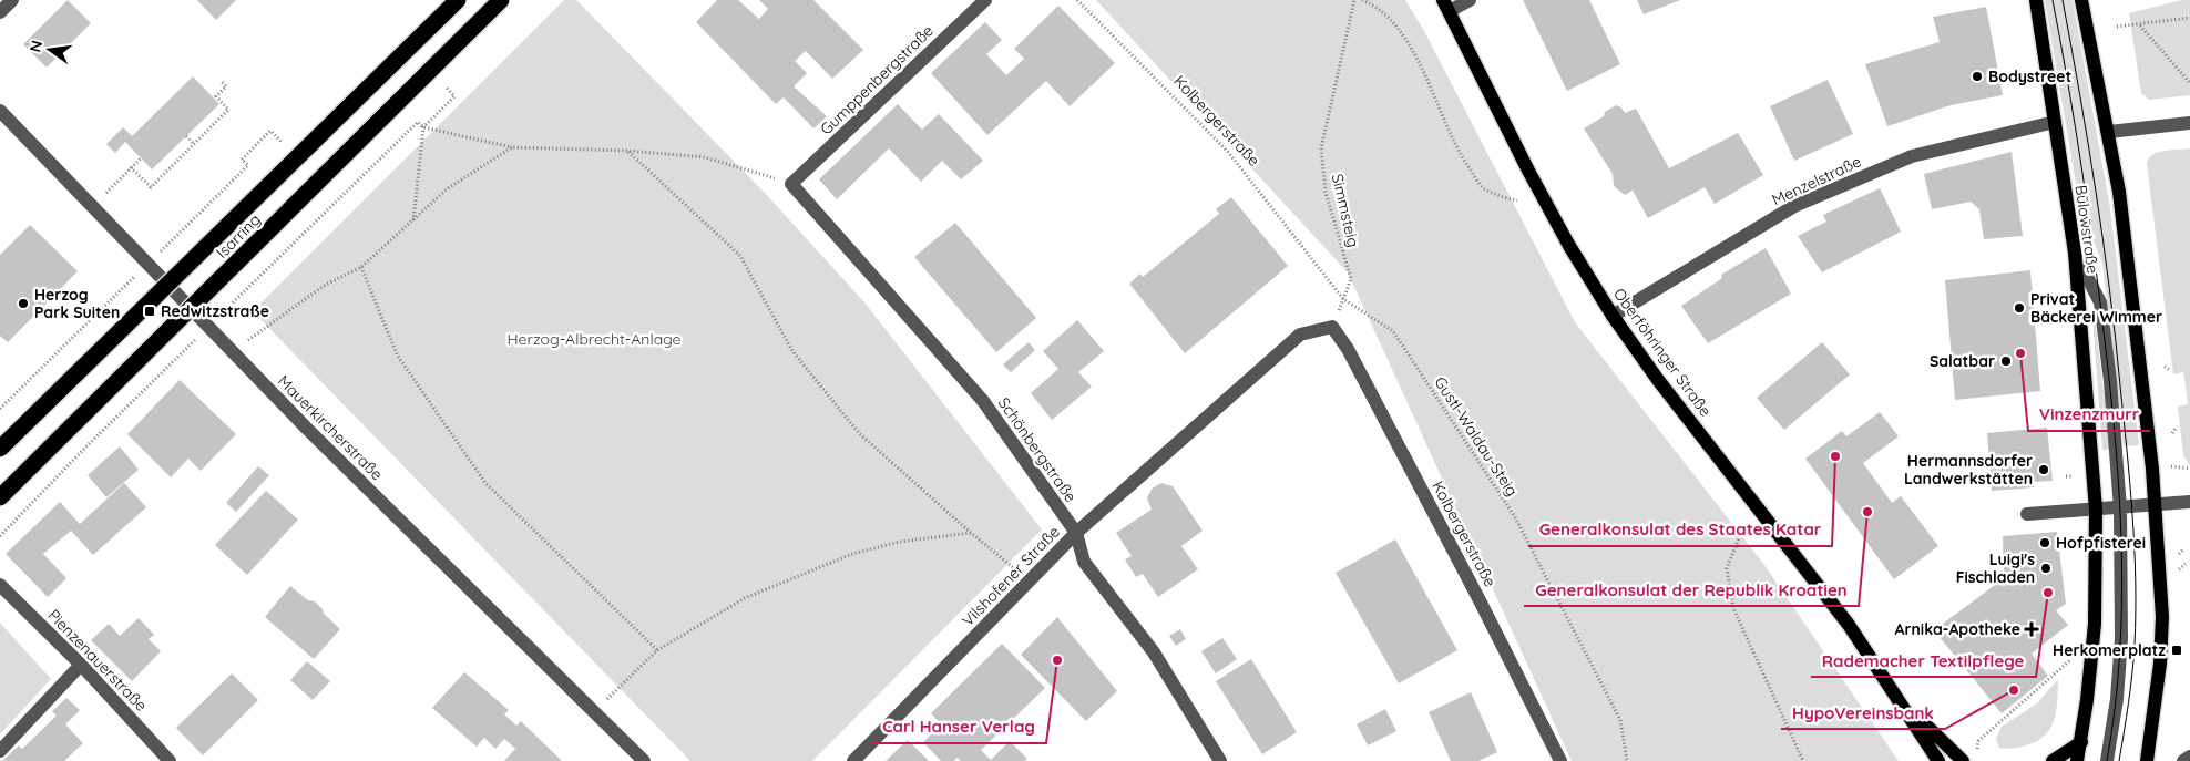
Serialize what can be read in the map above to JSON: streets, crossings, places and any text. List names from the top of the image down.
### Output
{
  "streets": {
    "highway": ["Isarring"],
    "main road": ["Bülowstraße", "Oberföhringer Straße"],
    "street": [
      "Gumppenbergstraße",
      "Kolbergerstraße",
      "Menzelstraße",
      "Mauerkircherstraße",
      "Schönbergstraße",
      "Vilshofener Straße",
      "Pienzenauerstraße"
    ],
    "path": ["Simmsteig", "Gustl-Waldau-Steig"]
  },
  "crossings": [
    ["Gumppenbergstraße", "Schönbergstraße"],
    ["Kolbergerstraße", "Simmsteig"],
    ["Kolbergerstraße", "Gustl-Waldau-Steig"],
    ["Kolbergerstraße", "Vilshofener Straße"],
    ["Menzelstraße", "Bülowstraße"],
    ["Menzelstraße", "Oberföhringer Straße"],
    ["Simmsteig", "Gustl-Waldau-Steig"],
    ["Simmsteig", "Vilshofener Straße"],
    ["Schönbergstraße", "Vilshofener Straße"]
  ],
  "parks": ["Herzog-Albrecht-Anlage"],
  "places": {
    "other": [
      "Bodystreet",
      "Herzog Park Suiten",
      "Privat Bäckerei Wimmer",
      "Vinzenzmurr",
      "Salatbar",
      "Generalkonsulat des Staates Katar",
      "Hermannsdorfer Landwerkstätten",
      "Generalkonsulat der Republik Kroatien",
      "Hofpfisterei",
      "Luigi's Fischladen",
      "Rademacher Textilpflege",
      "Carl Hanser Verlag",
      "HypoVereinsbank"
    ],
    "transit": ["Redwitzstraße", "Herkomerplatz"],
    "health": ["Arnika-Apotheke"]
  },
  "north": "left"
}
